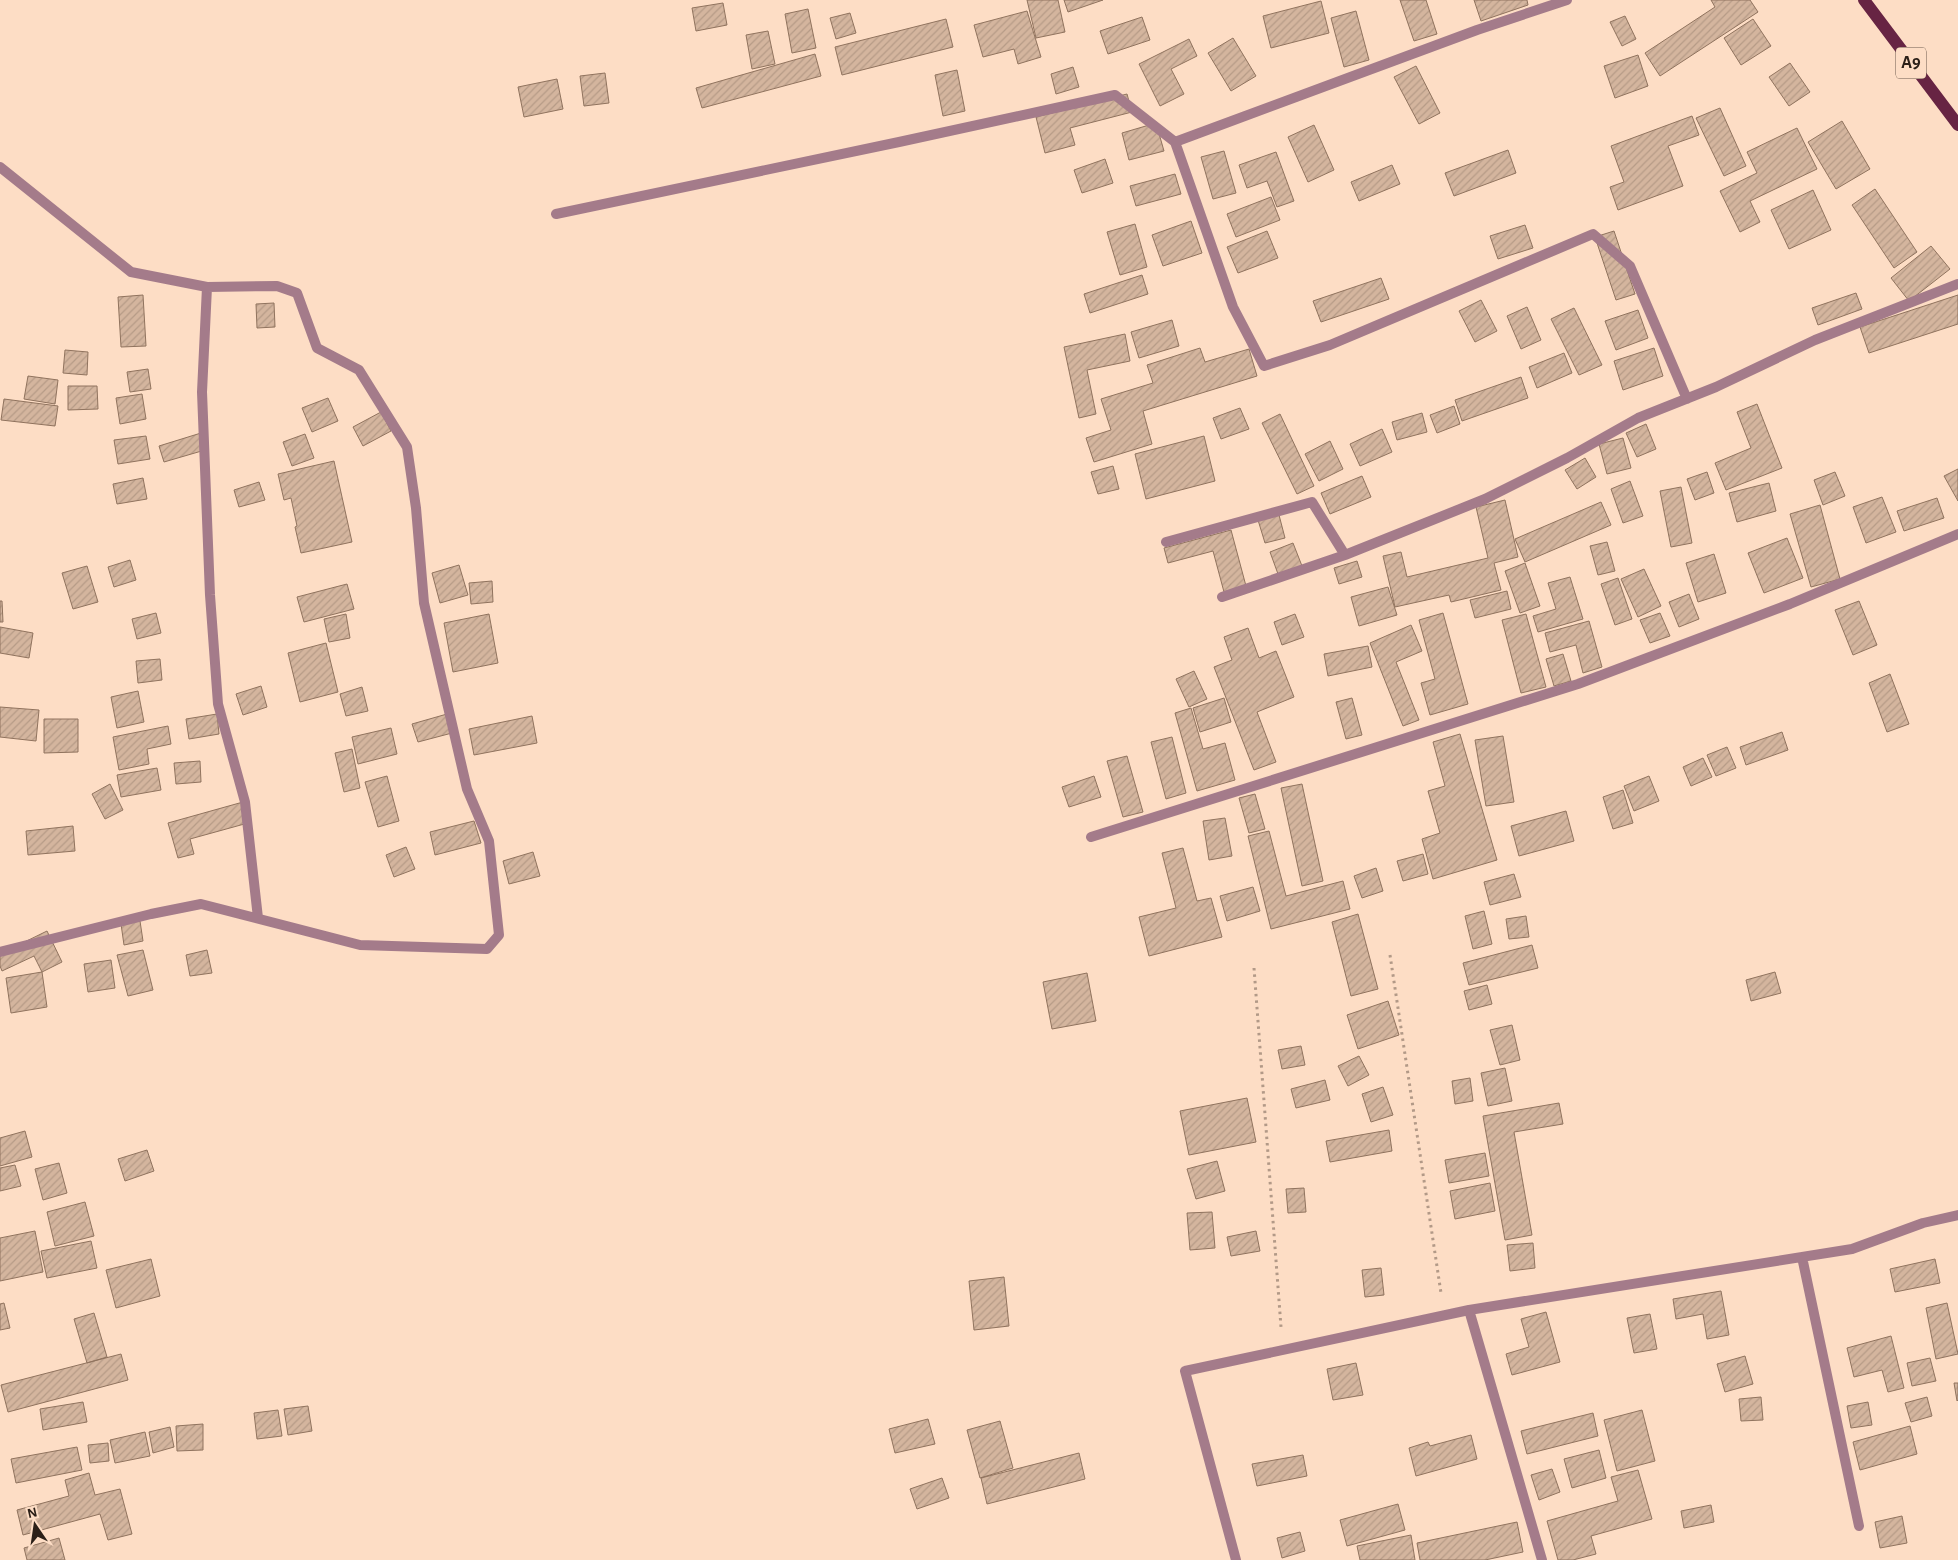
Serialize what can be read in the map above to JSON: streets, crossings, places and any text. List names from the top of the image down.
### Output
{
  "streets": {
    "main road": ["A9"]
  },
  "north": "top"
}
